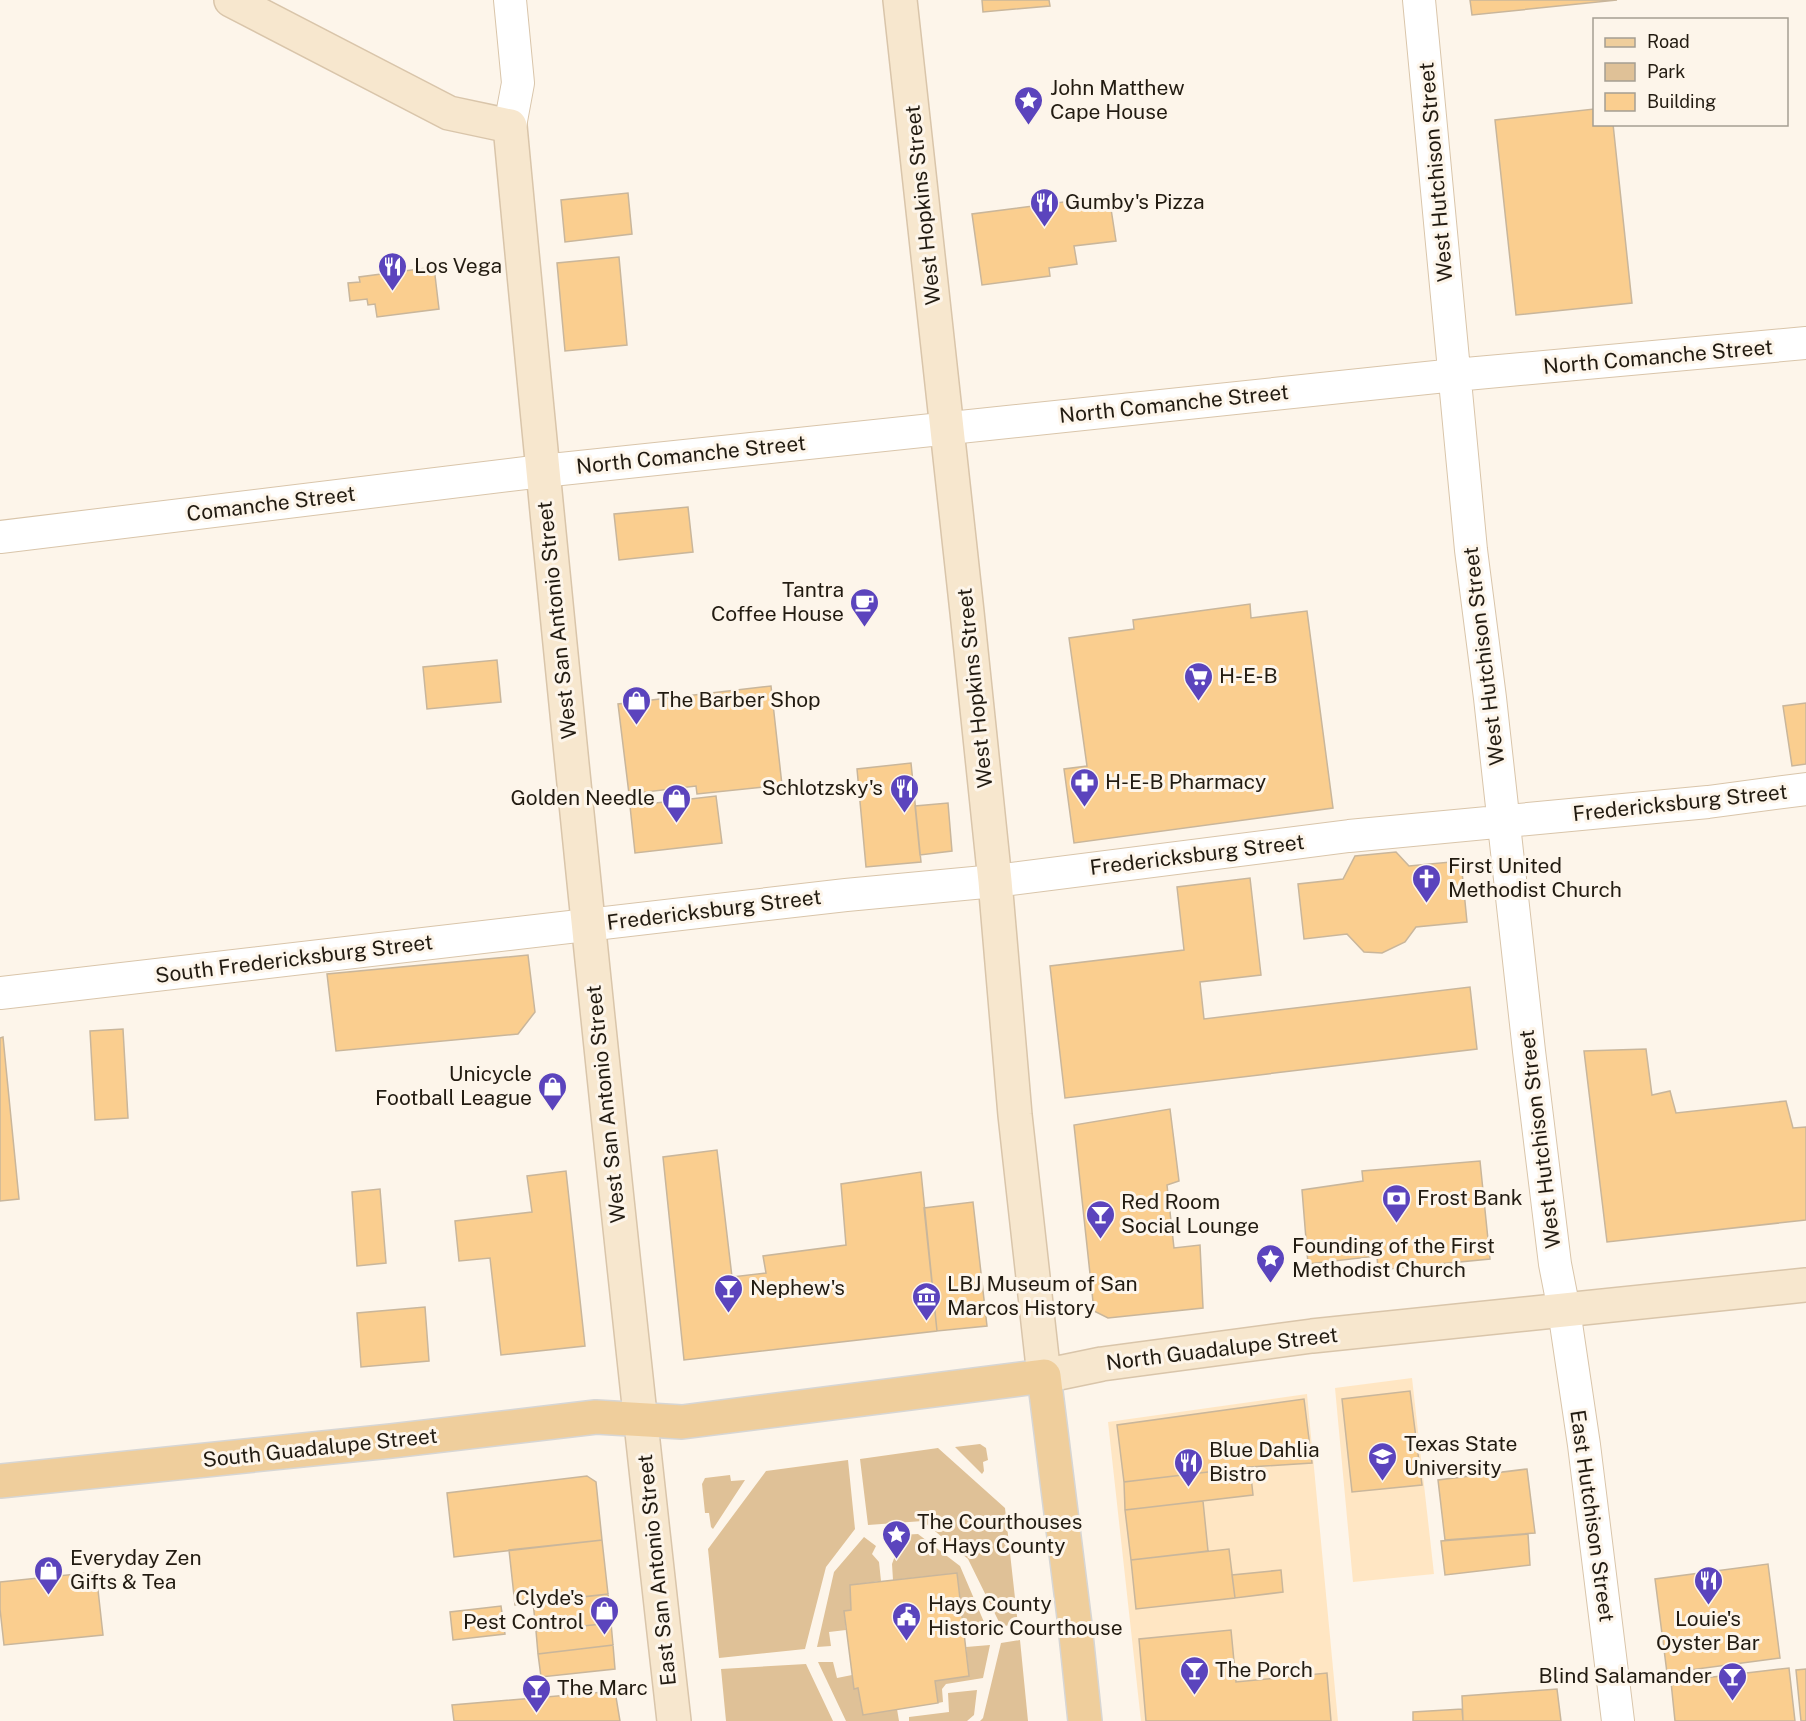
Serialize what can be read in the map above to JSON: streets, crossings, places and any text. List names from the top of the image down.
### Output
{
  "streets": {
    "main road": [
      "West Hopkins Street",
      "West San Antonio Street",
      "North Guadalupe Street",
      "South Guadalupe Street",
      "East San Antonio Street"
    ],
    "street": [
      "West Hutchison Street",
      "North Comanche Street",
      "Comanche Street",
      "Fredericksburg Street",
      "South Fredericksburg Street",
      "East Hutchison Street"
    ]
  },
  "crossings": [
    ["West Hutchison Street", "North Comanche Street"],
    ["West Hutchison Street", "Fredericksburg Street"],
    ["West Hutchison Street", "North Guadalupe Street"],
    ["West Hutchison Street", "East Hutchison Street"],
    ["West Hopkins Street", "North Comanche Street"],
    ["West Hopkins Street", "Fredericksburg Street"],
    ["West Hopkins Street", "North Guadalupe Street"],
    ["North Comanche Street", "Comanche Street"],
    ["North Comanche Street", "West San Antonio Street"],
    ["Comanche Street", "West San Antonio Street"],
    ["West San Antonio Street", "Fredericksburg Street"],
    ["West San Antonio Street", "South Fredericksburg Street"],
    ["West San Antonio Street", "North Guadalupe Street"],
    ["West San Antonio Street", "South Guadalupe Street"],
    ["West San Antonio Street", "East San Antonio Street"],
    ["Fredericksburg Street", "South Fredericksburg Street"],
    ["North Guadalupe Street", "South Guadalupe Street"],
    ["North Guadalupe Street", "East Hutchison Street"],
    ["North Guadalupe Street", "East San Antonio Street"],
    ["South Guadalupe Street", "East San Antonio Street"]
  ],
  "places": {
    "place": ["John Matthew Cape House", "Founding of the First Methodist Church", "The Courthouses of Hays County"],
    "restaurant": [
      "Gumby's Pizza",
      "Los Vega",
      "Schlotzsky's",
      "Blue Dahlia Bistro",
      "Louie's Oyster Bar"
    ],
    "cafe": ["Tantra Coffee House"],
    "supermarket": ["H-E-B"],
    "shop": [
      "The Barber Shop",
      "Golden Needle",
      "Unicycle Football League",
      "Everyday Zen Gifts & Tea",
      "Clyde's Pest Control"
    ],
    "pharmacy": ["H-E-B Pharmacy"],
    "church": ["First United Methodist Church"],
    "bank": ["Frost Bank"],
    "bar": [
      "Red Room Social Lounge",
      "Nephew's",
      "The Porch",
      "Blind Salamander",
      "The Marc"
    ],
    "museum": ["LBJ Museum of San Marcos History"],
    "school or university": ["Texas State University"],
    "public building": ["Hays County Historic Courthouse"]
  },
  "legend": ["Road", "Park", "Building"]
}
